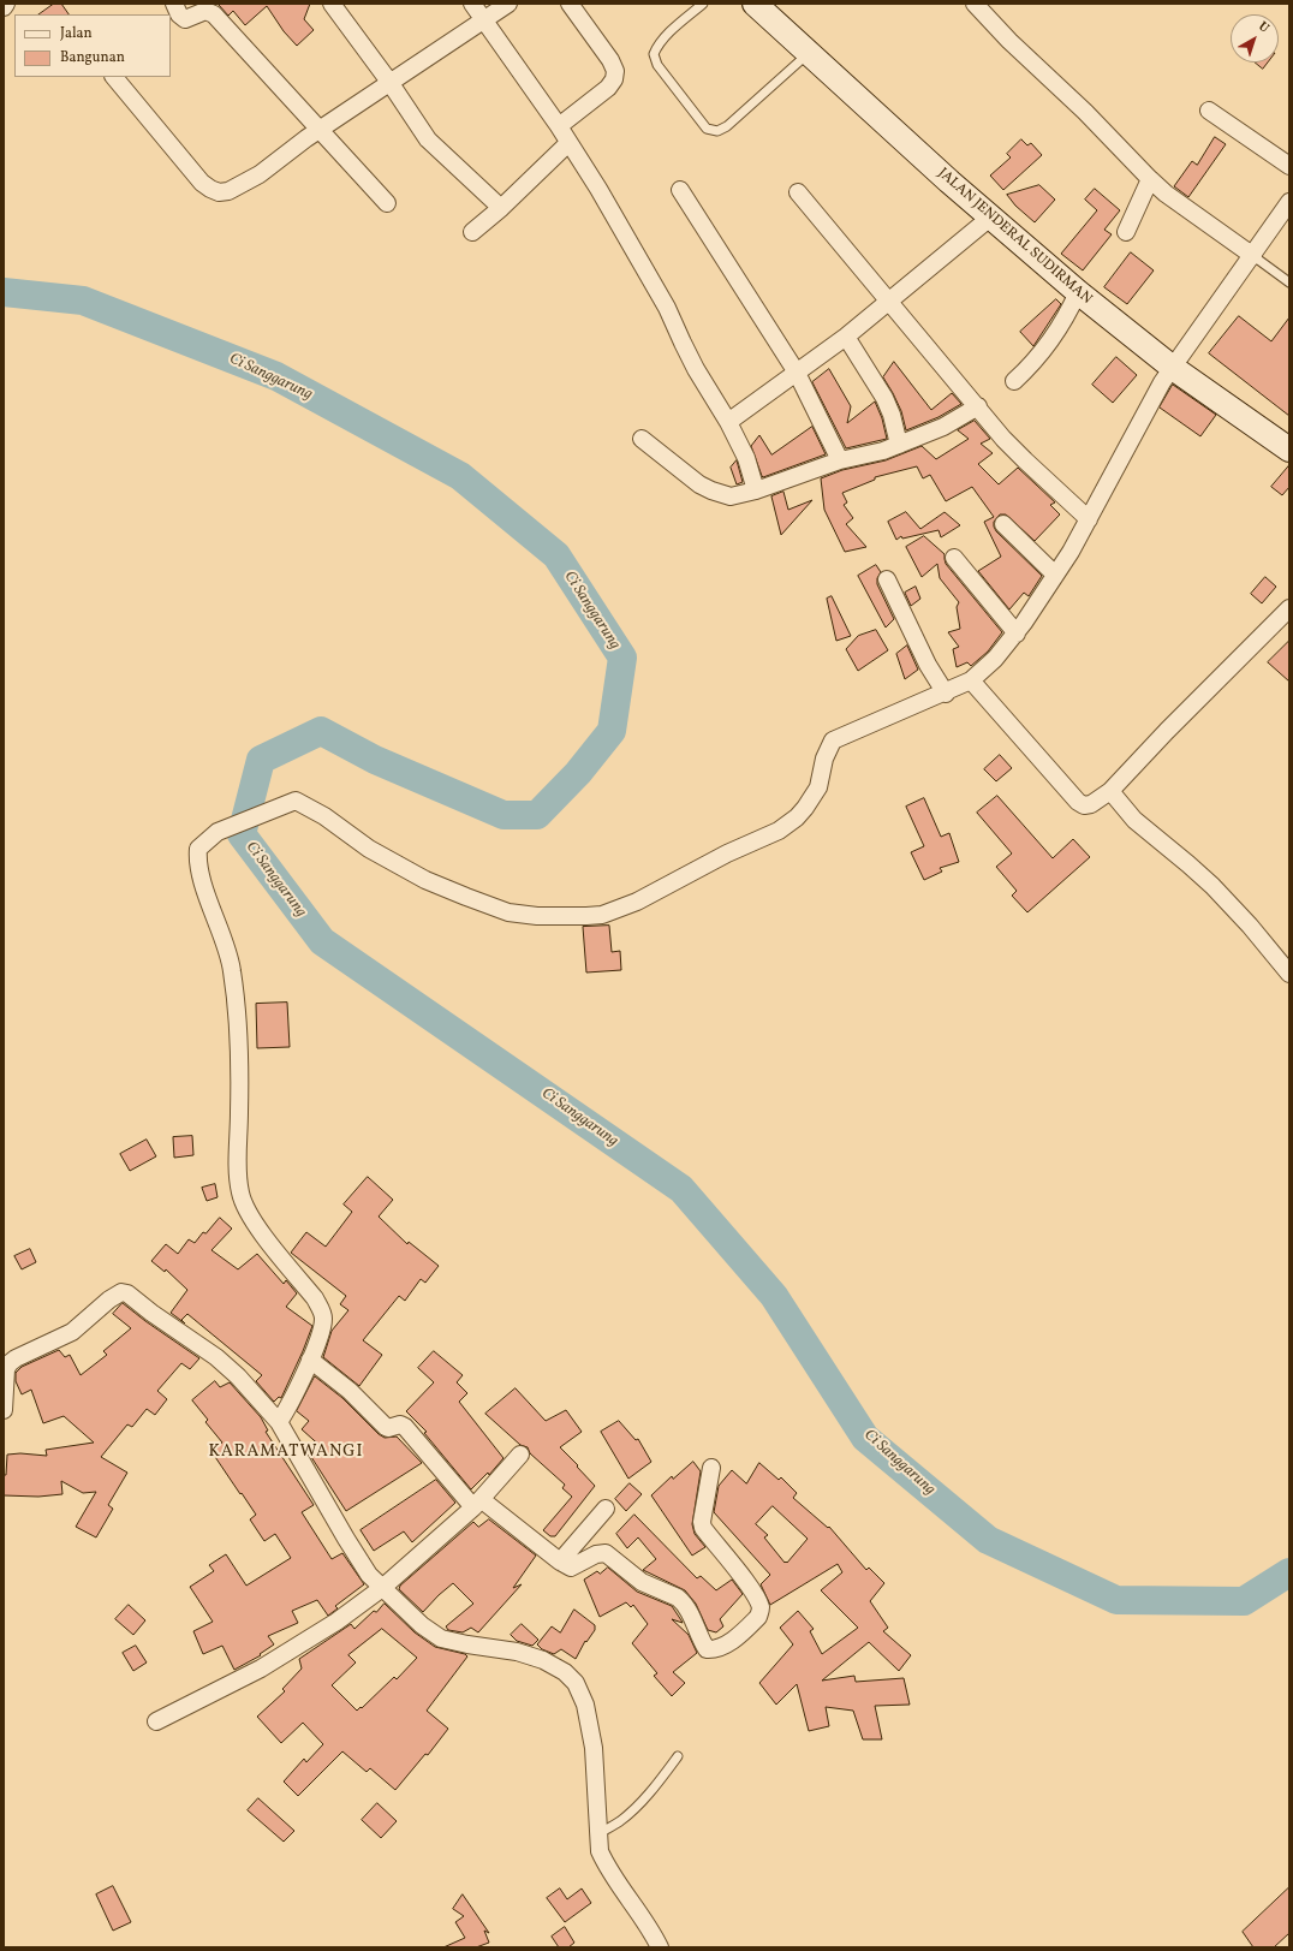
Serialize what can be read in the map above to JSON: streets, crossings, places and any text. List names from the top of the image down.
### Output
{
  "streets": {
    "main road": ["JALAN JENDERAL SUDIRMAN"]
  },
  "districts": ["KARAMATWANGI"],
  "water": ["Ci Sanggarung"],
  "legend": ["Jalan", "Bangunan"],
  "north": "top right"
}
